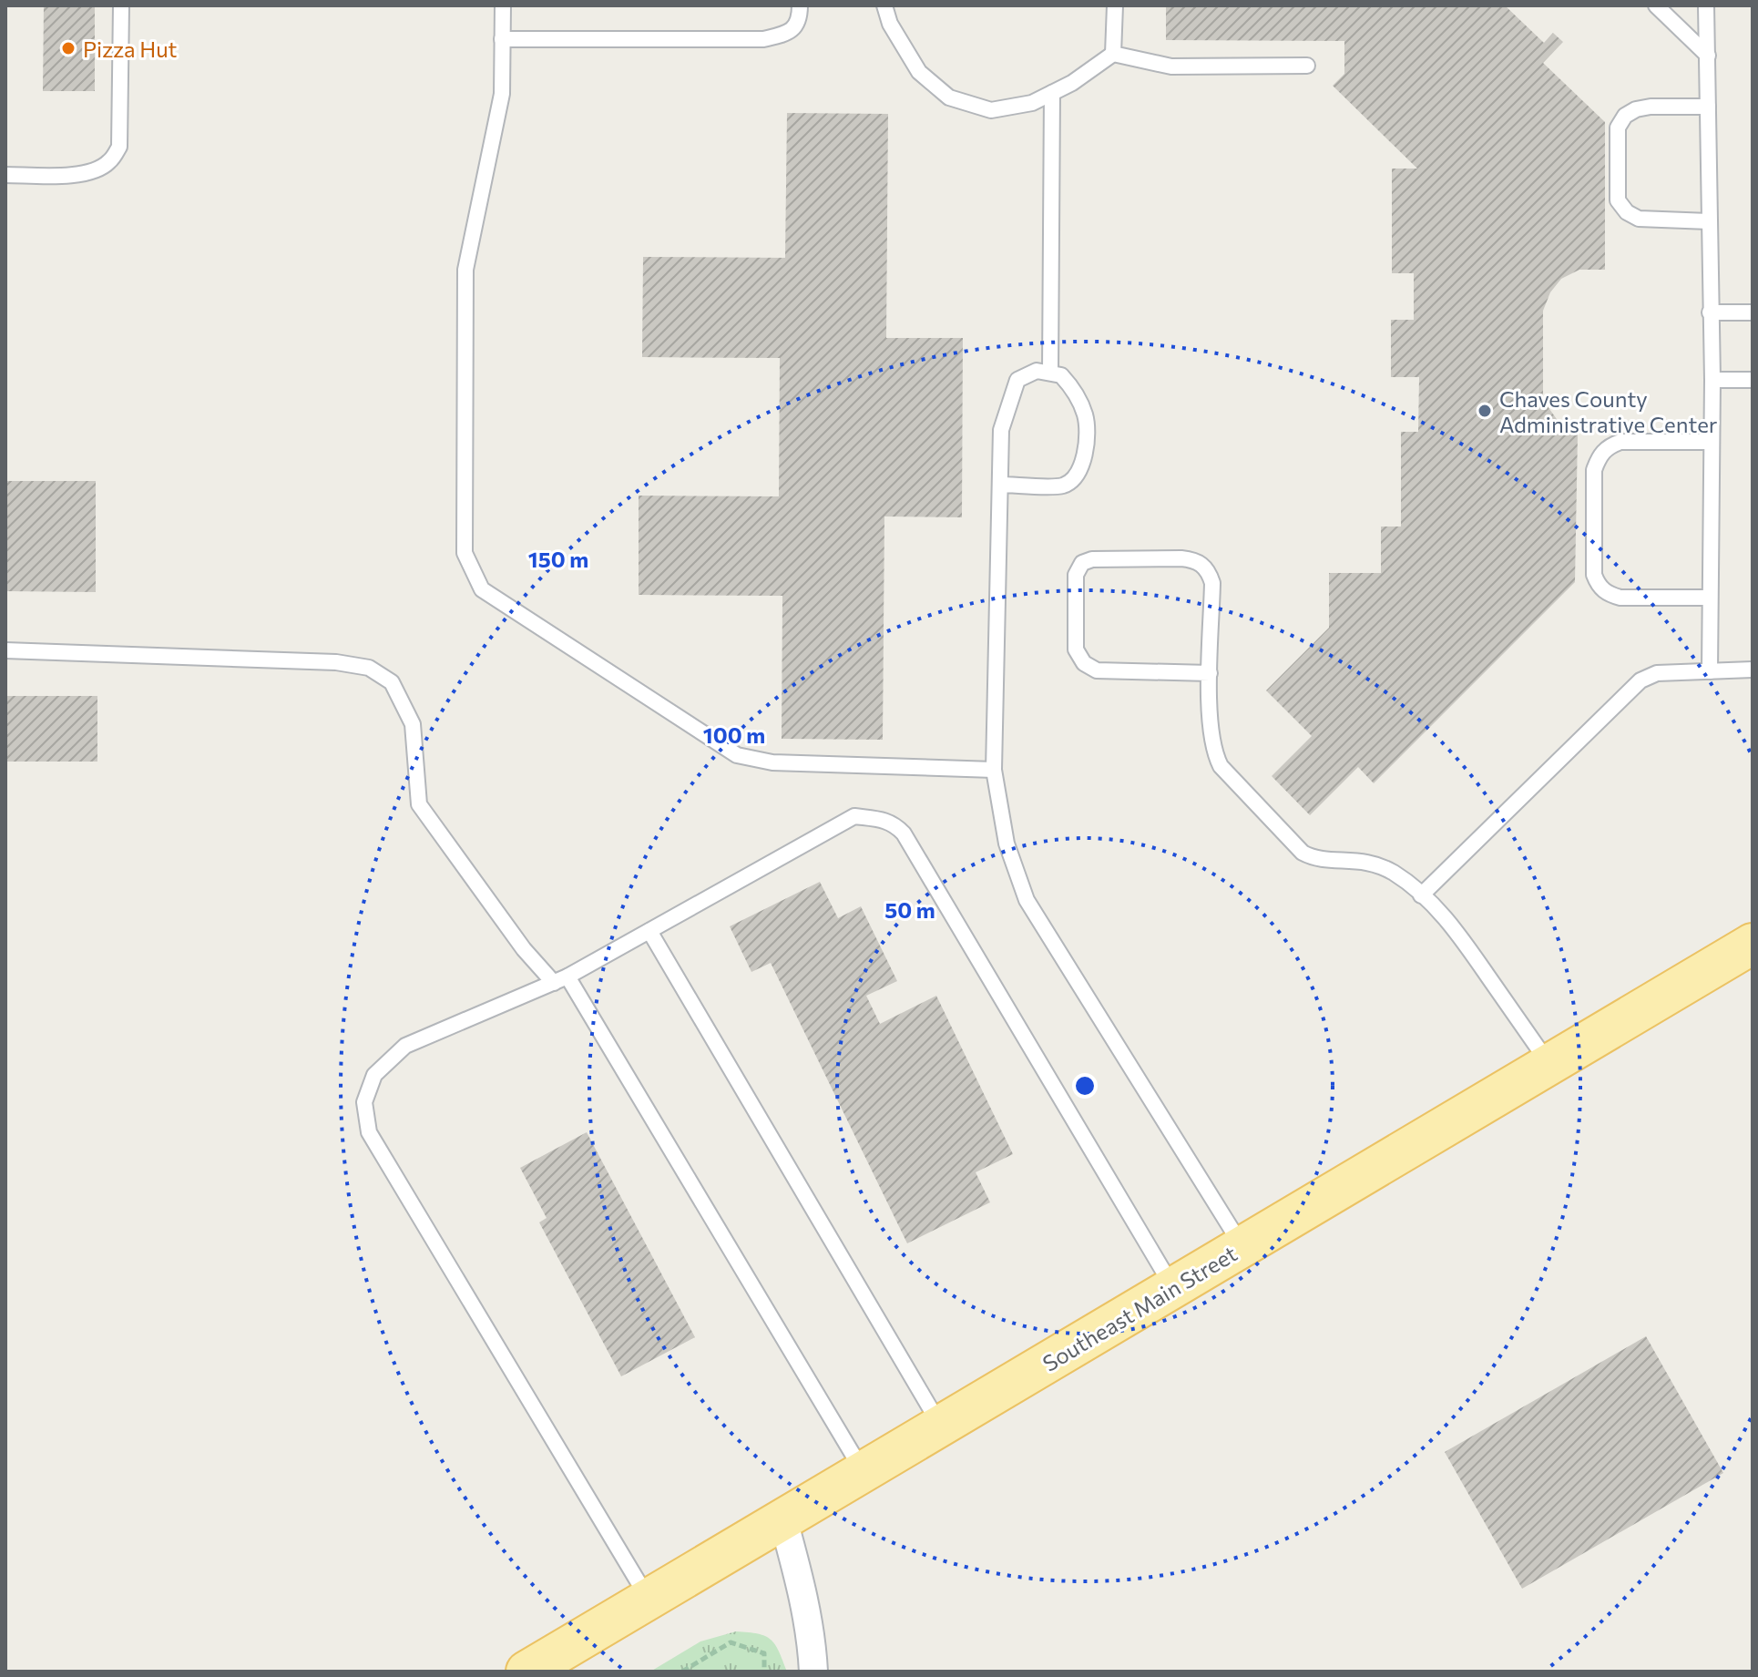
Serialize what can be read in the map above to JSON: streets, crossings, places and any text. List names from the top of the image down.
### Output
{
  "streets": {
    "main road": ["Southeast Main Street"]
  },
  "places": ["Pizza Hut", "Chaves County Administrative Center"],
  "rings": ["150 m", "100 m", "50 m"]
}
